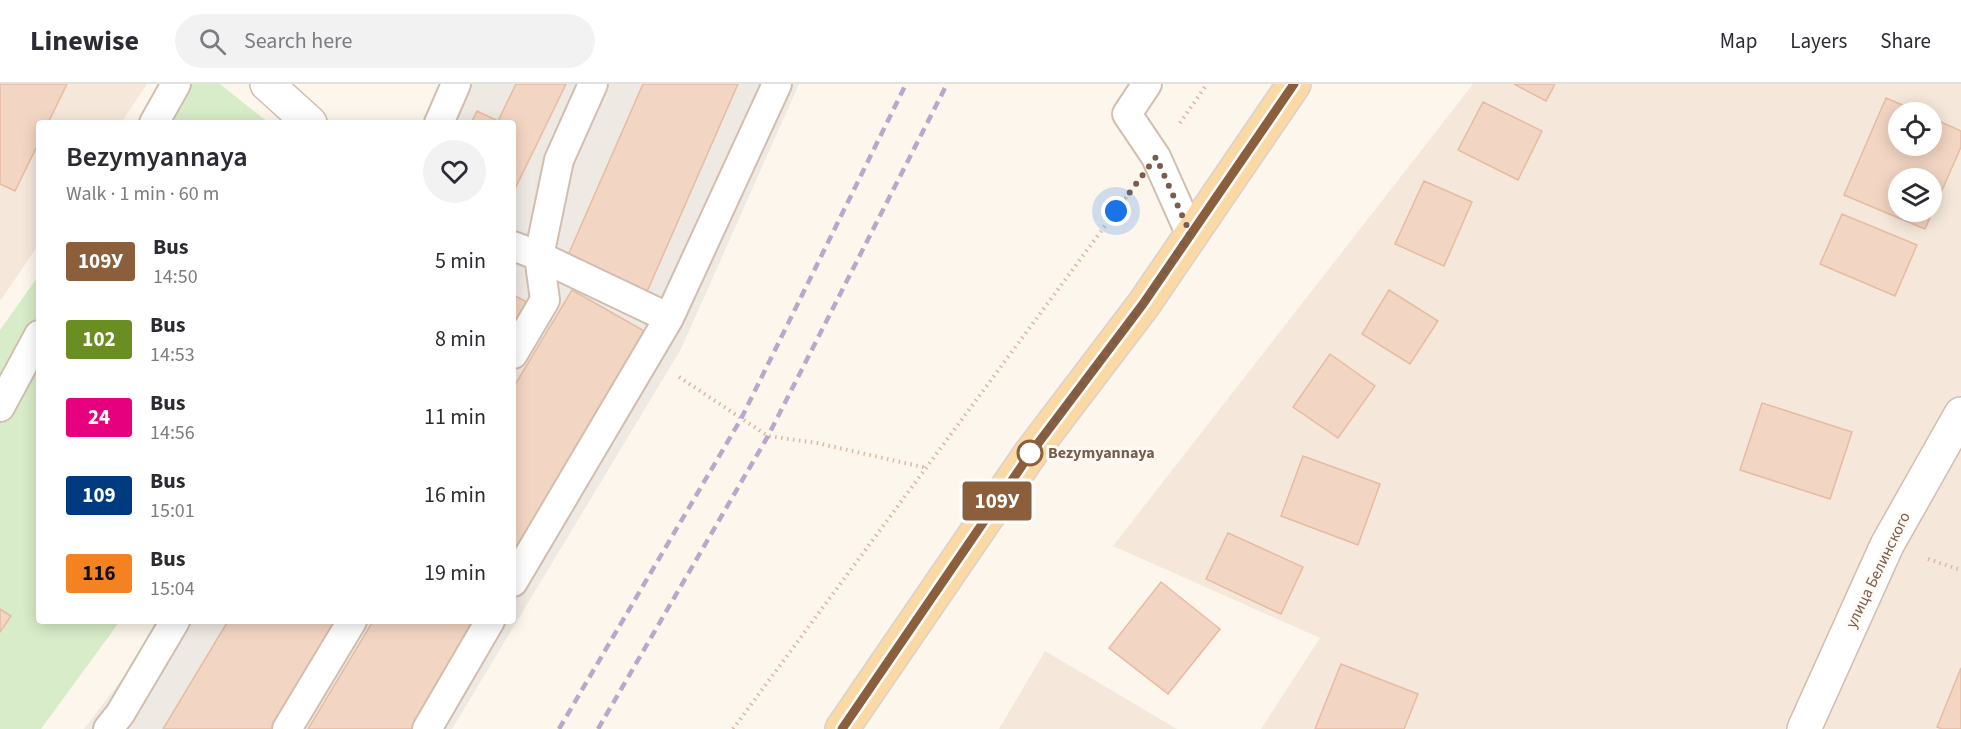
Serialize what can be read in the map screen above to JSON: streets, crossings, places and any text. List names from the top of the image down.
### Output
{
  "streets": {
    "street": ["улица Белинского"]
  },
  "places": ["Bezymyannaya"],
  "lines": ["bus line 109У"],
  "page": {
    "header": "Linewise",
    "search": "Search here",
    "nav": ["Map", "Layers", "Share"],
    "on_map": "109У",
    "heading": ["Bezymyannaya", "Walk · 1 min · 60 m"],
    "list": [
      {
        "mark": "109У",
        "name": "Bus",
        "note": "14:50",
        "value": "5 min"
      },
      {
        "mark": "102",
        "name": "Bus",
        "note": "14:53",
        "value": "8 min"
      },
      {
        "mark": "24",
        "name": "Bus",
        "note": "14:56",
        "value": "11 min"
      },
      {
        "mark": "109",
        "name": "Bus",
        "note": "15:01",
        "value": "16 min"
      },
      {
        "mark": "116",
        "name": "Bus",
        "note": "15:04",
        "value": "19 min"
      }
    ]
  }
}
